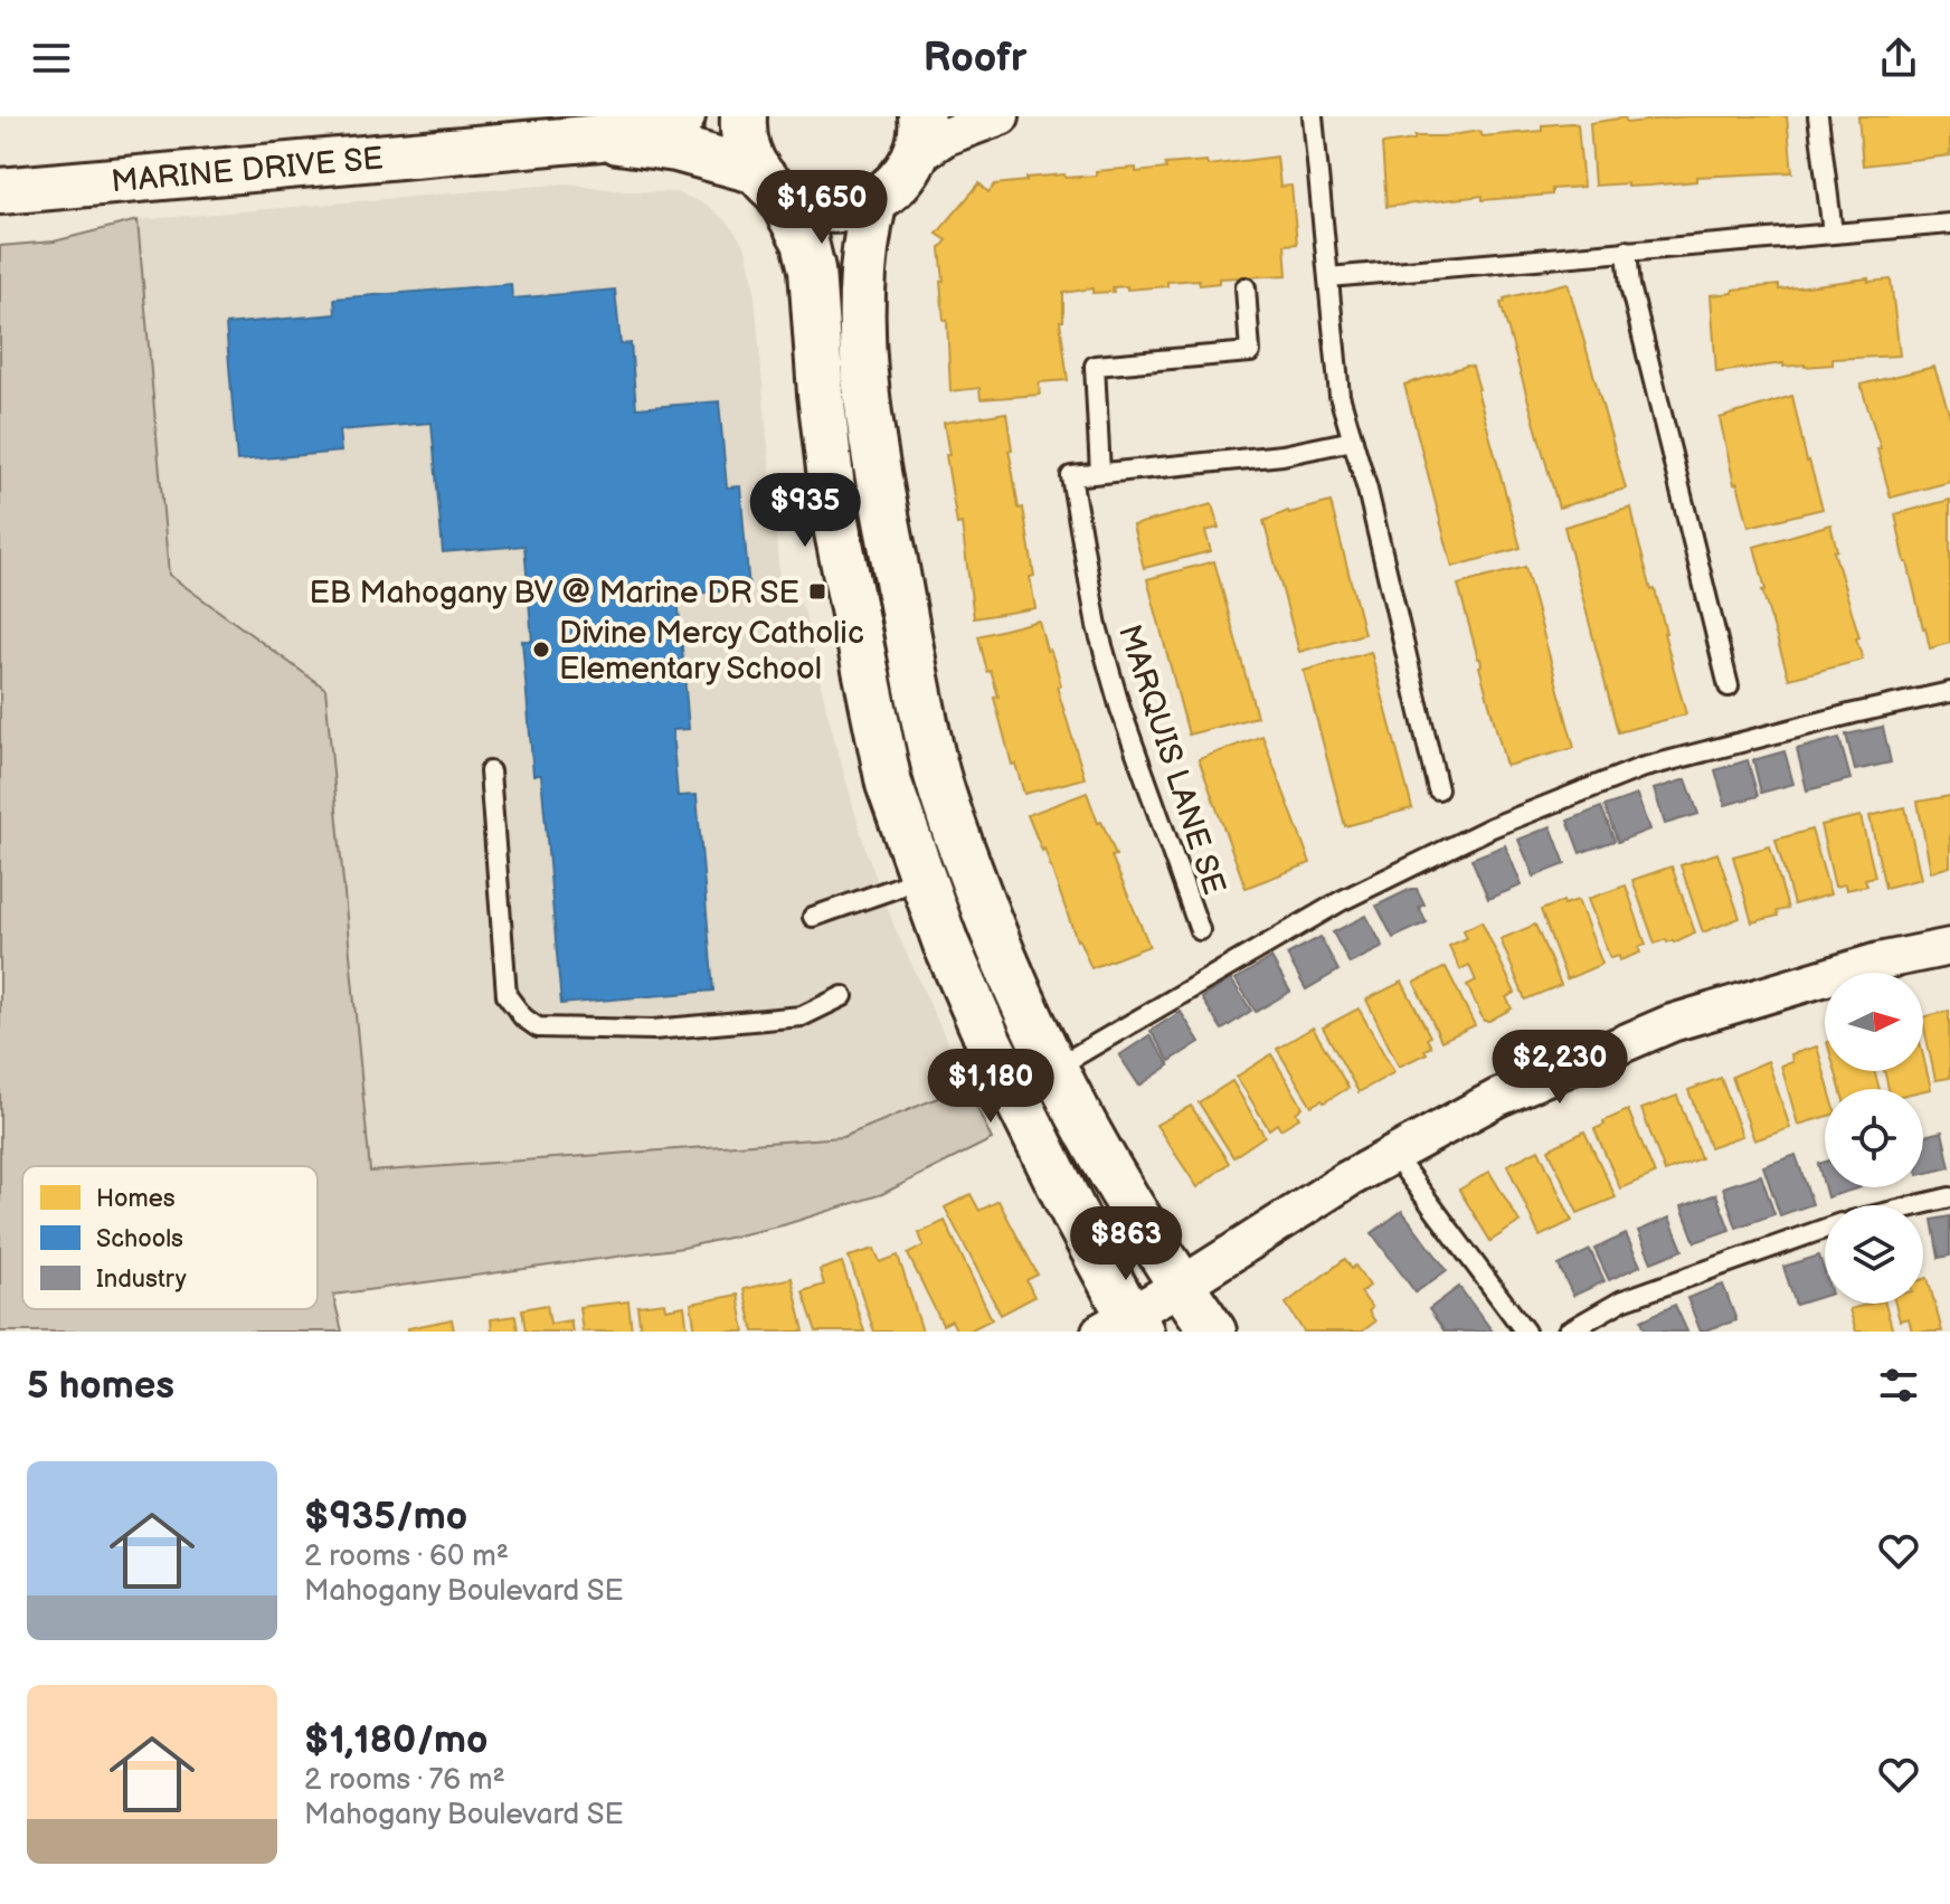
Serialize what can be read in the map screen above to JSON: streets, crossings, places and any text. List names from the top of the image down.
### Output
{
  "streets": {
    "street": ["MARINE DRIVE SE"],
    "lane": ["MARQUIS LANE SE"]
  },
  "places": {
    "transit": ["EB Mahogany BV @ Marine DR SE"],
    "other": ["Divine Mercy Catholic Elementary School"]
  },
  "legend": ["Homes", "Schools", "Industry"],
  "north": "right",
  "page": {
    "header": "Roofr",
    "price": [
      "$1,650",
      "$935",
      "$2,230",
      "$1,180",
      "$863"
    ],
    "heading": "5 homes",
    "list": [
      {
        "name": "$935/mo",
        "note": "2 rooms · 60 m² · Mahogany Boulevard SE"
      },
      {
        "name": "$1,180/mo",
        "note": "2 rooms · 76 m² · Mahogany Boulevard SE"
      }
    ]
  }
}
